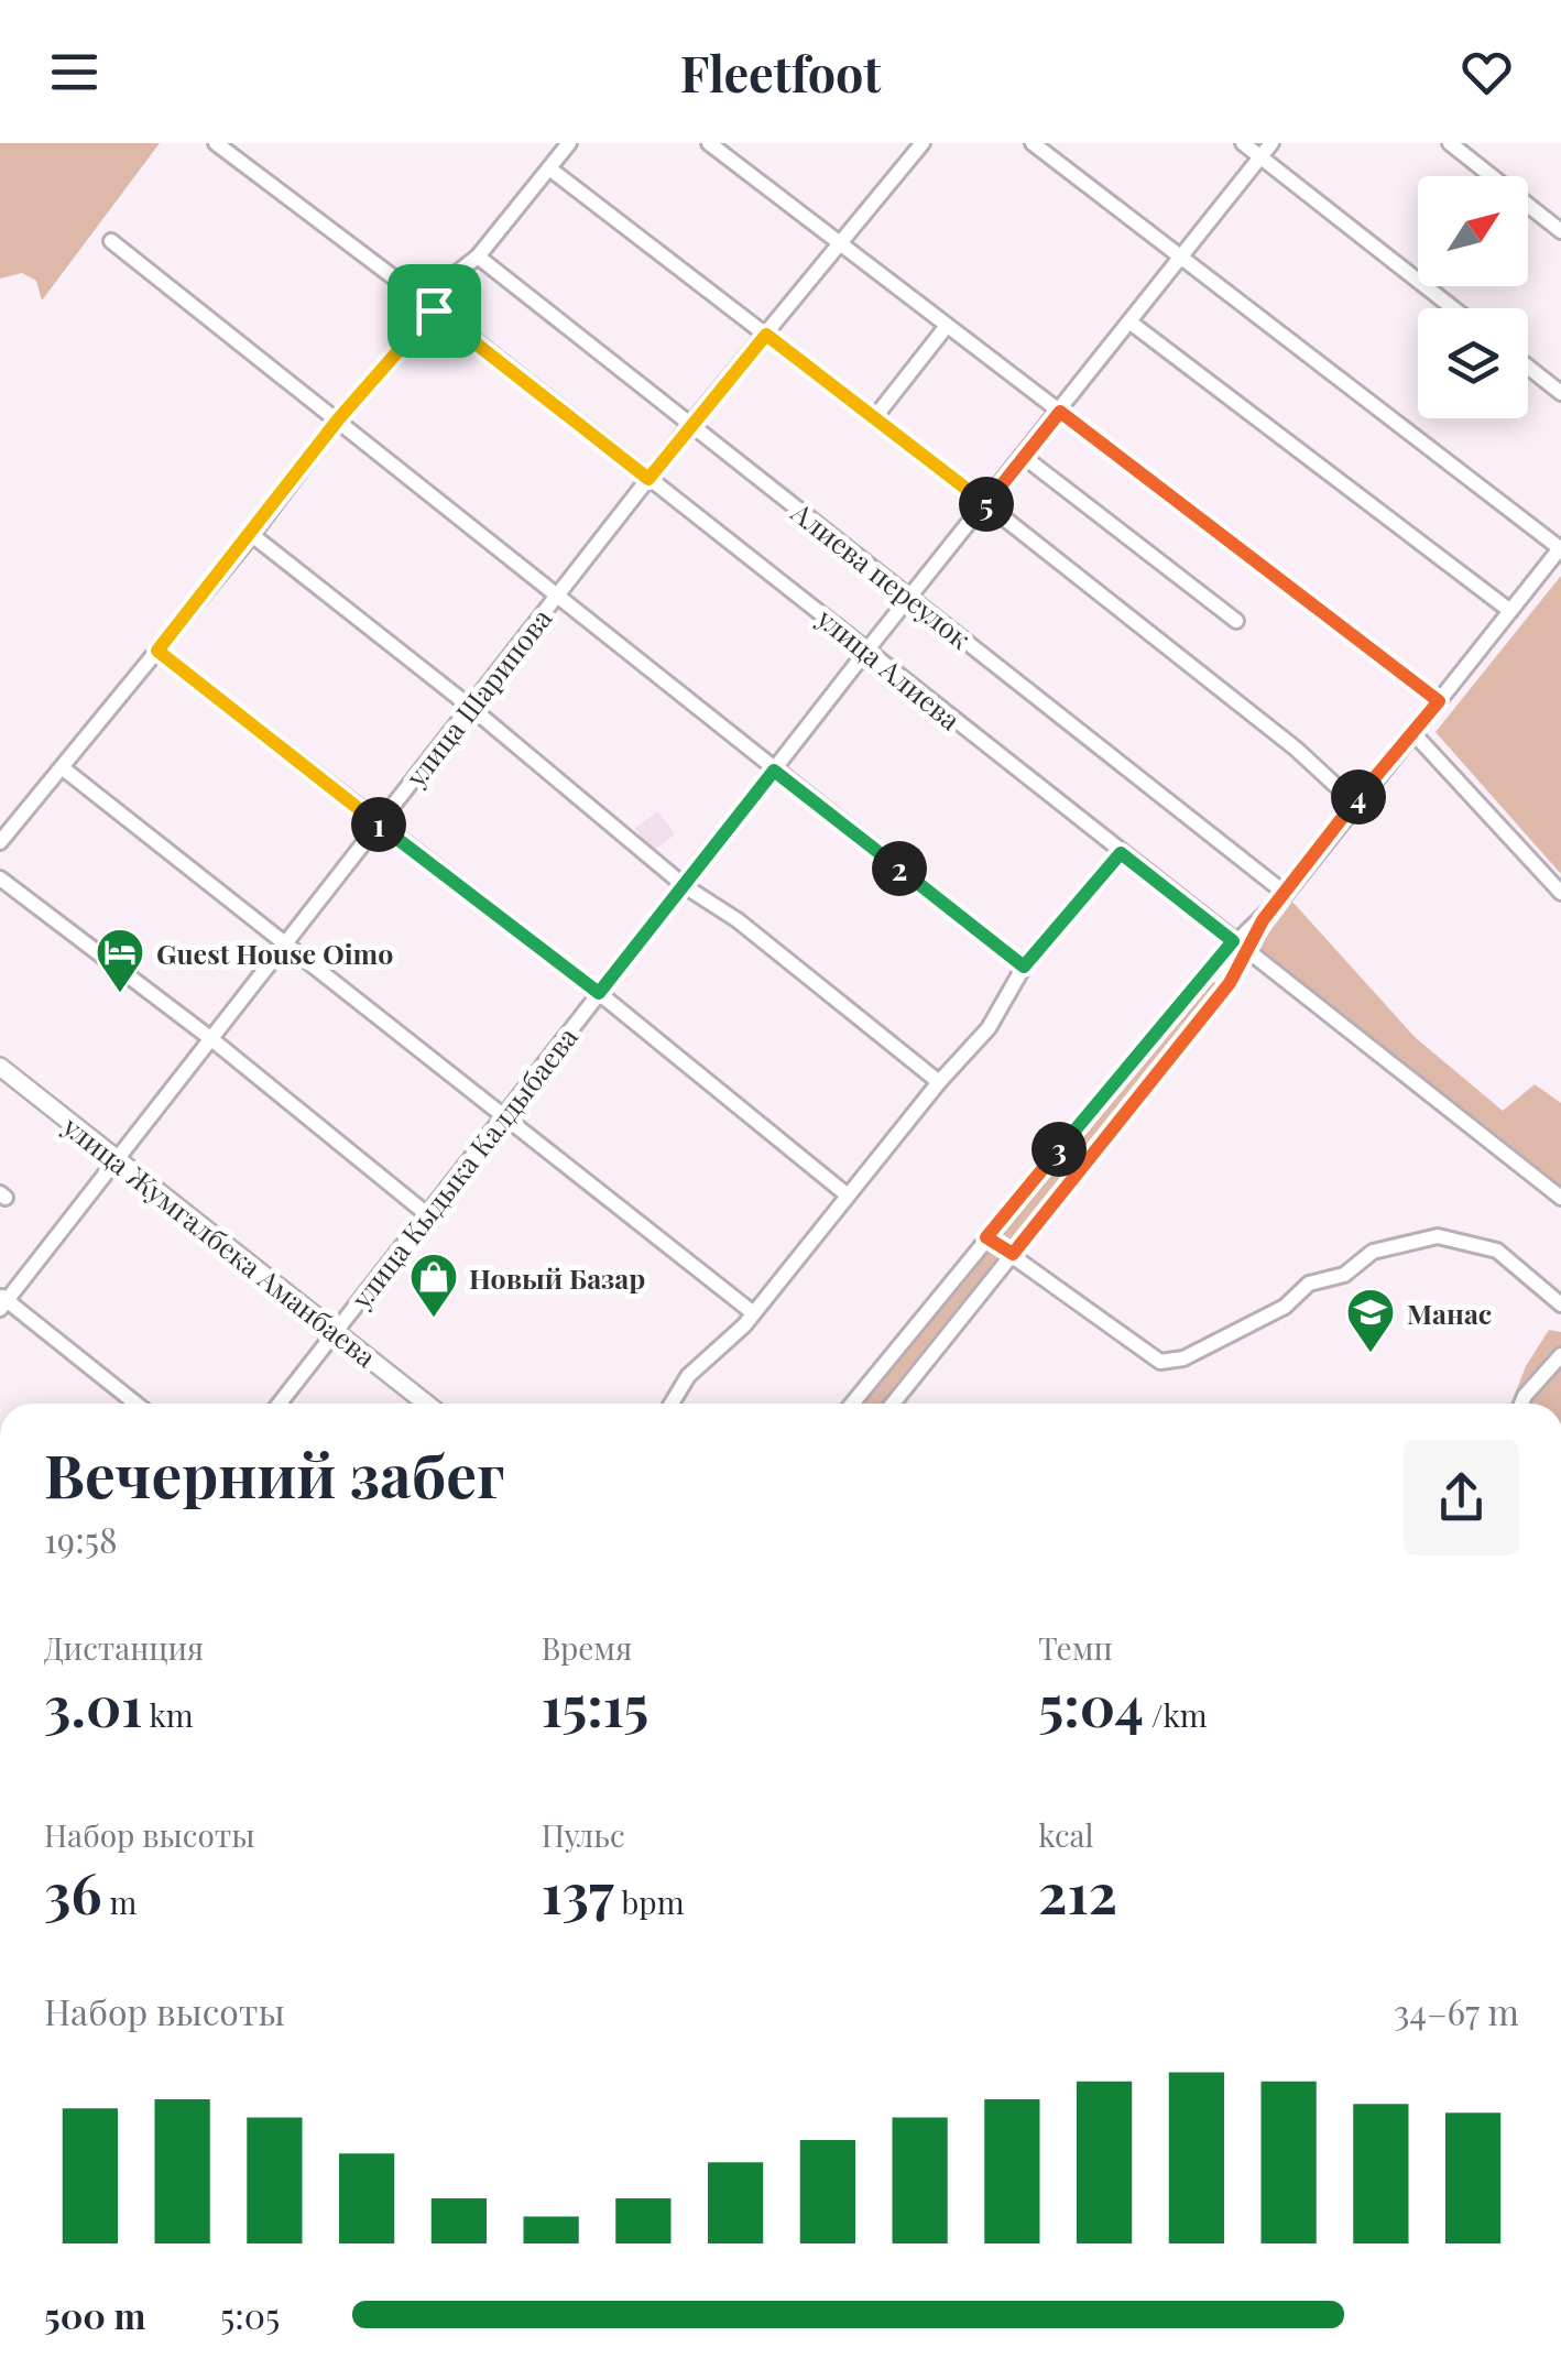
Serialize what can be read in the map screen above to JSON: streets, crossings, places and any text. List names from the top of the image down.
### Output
{
  "streets": {
    "main road": ["улица Жумгалбека Аманбаева"],
    "street": [
      "Алиева переулок",
      "улица Алиева",
      "улица Шарипова",
      "улица Кыдыка Калдыбаева"
    ]
  },
  "crossings": [
    ["Алиева переулок", "улица Шарипова"],
    ["Алиева переулок", "улица Кыдыка Калдыбаева"],
    ["улица Алиева", "улица Шарипова"],
    ["улица Алиева", "улица Кыдыка Калдыбаева"],
    ["улица Шарипова", "улица Жумгалбека Аманбаева"],
    ["улица Кыдыка Калдыбаева", "улица Жумгалбека Аманбаева"]
  ],
  "places": {
    "hotel": ["Guest House Oimo"],
    "shop": ["Новый Базар"],
    "school or university": ["Манас"]
  },
  "north": "top right",
  "page": {
    "header": "Fleetfoot",
    "pins": [
      "5",
      "4",
      "1",
      "2",
      "3"
    ],
    "heading": ["Вечерний забег", "19:58"],
    "stats": [
      ["Дистанция", "3.01 km"],
      ["Время", "15:15"],
      ["Темп", "5:04 /km"],
      ["Набор высоты", "36 m"],
      ["Пульс", "137 bpm"],
      ["kcal", "212"]
    ],
    "chart": ["Набор высоты", "34–67 m"],
    "list": [
      {
        "name": "500 m",
        "note": "5:05"
      }
    ]
  }
}
